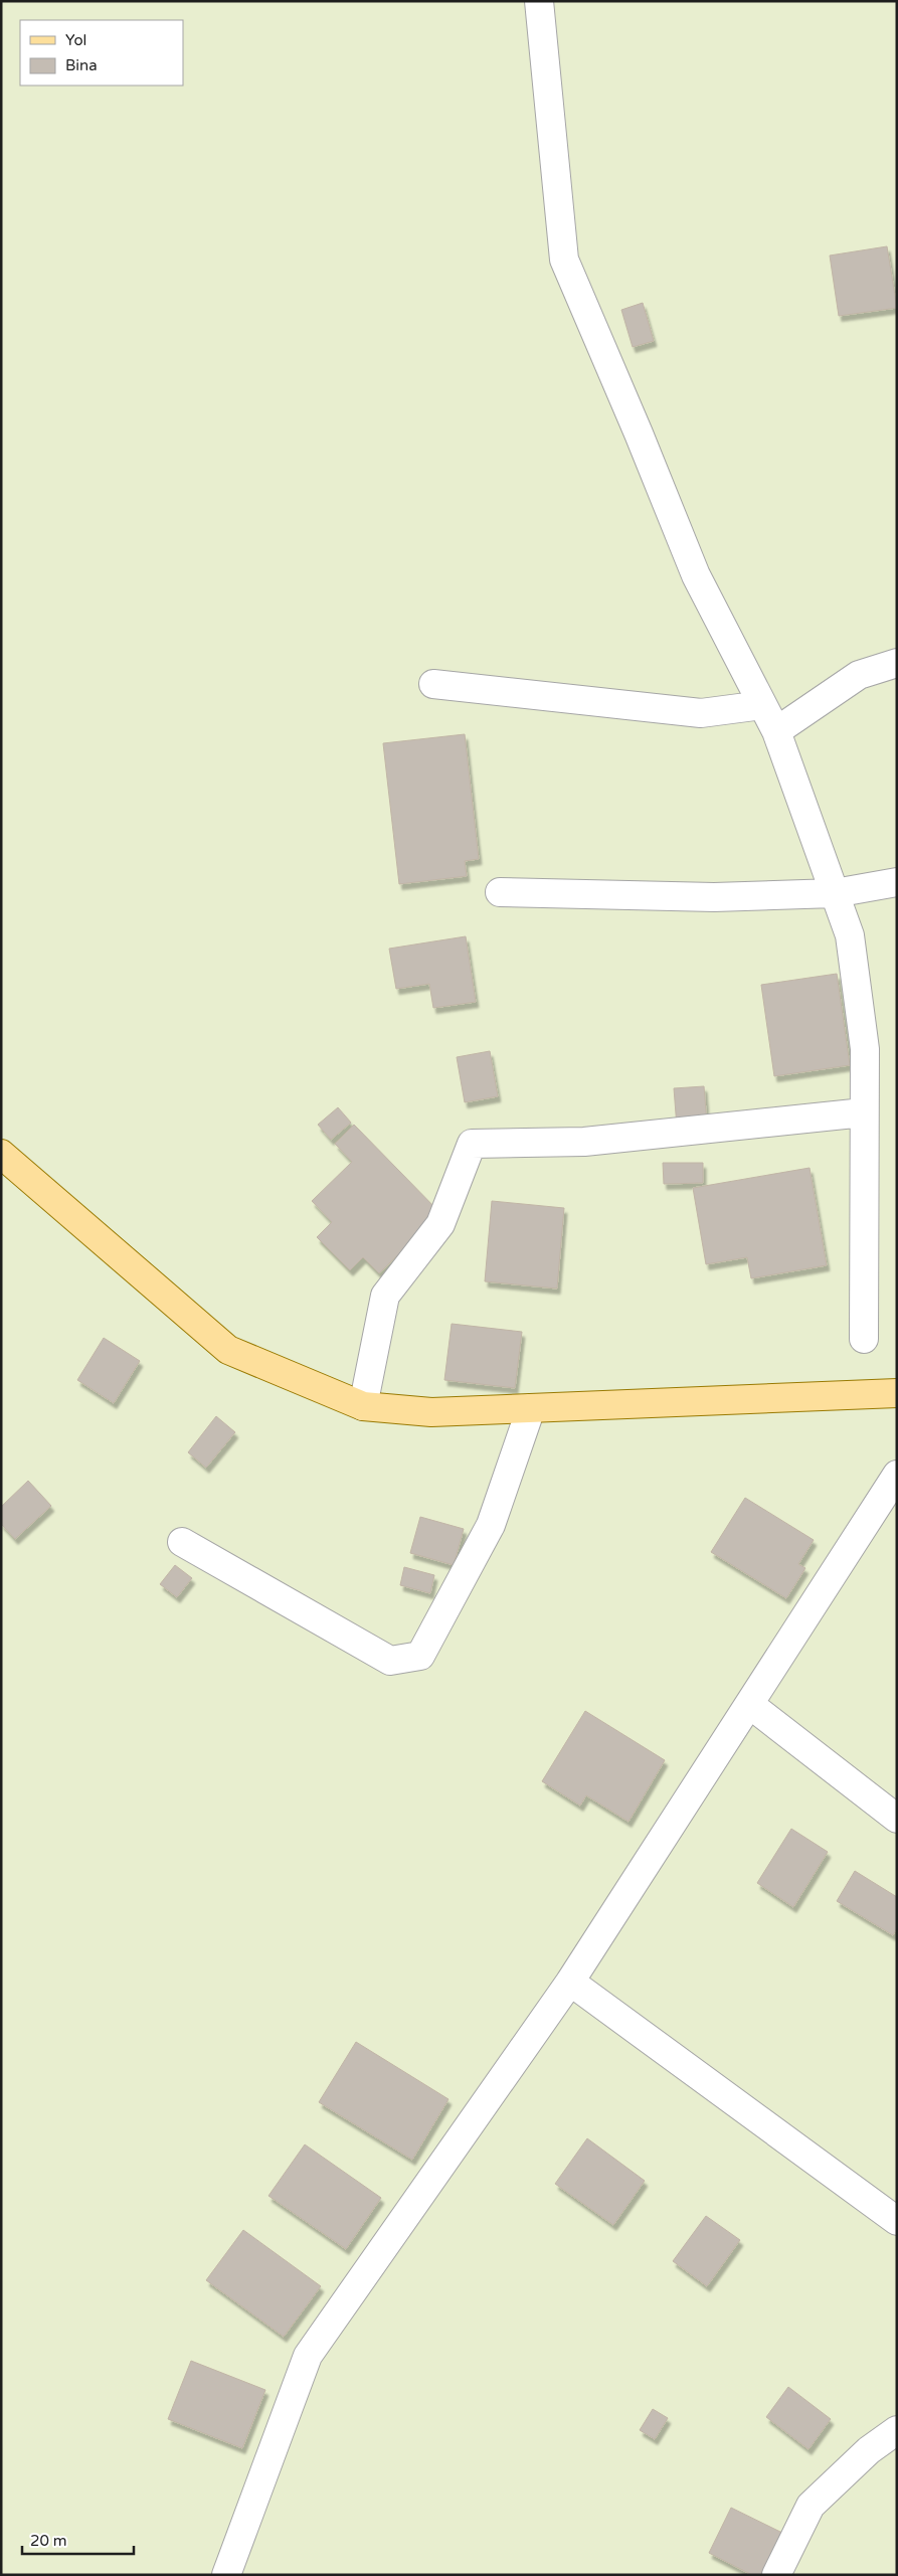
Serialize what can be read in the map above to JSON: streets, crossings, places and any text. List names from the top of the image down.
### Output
{
  "legend": ["Yol", "Bina"],
  "scale_bar": "20 m"
}
